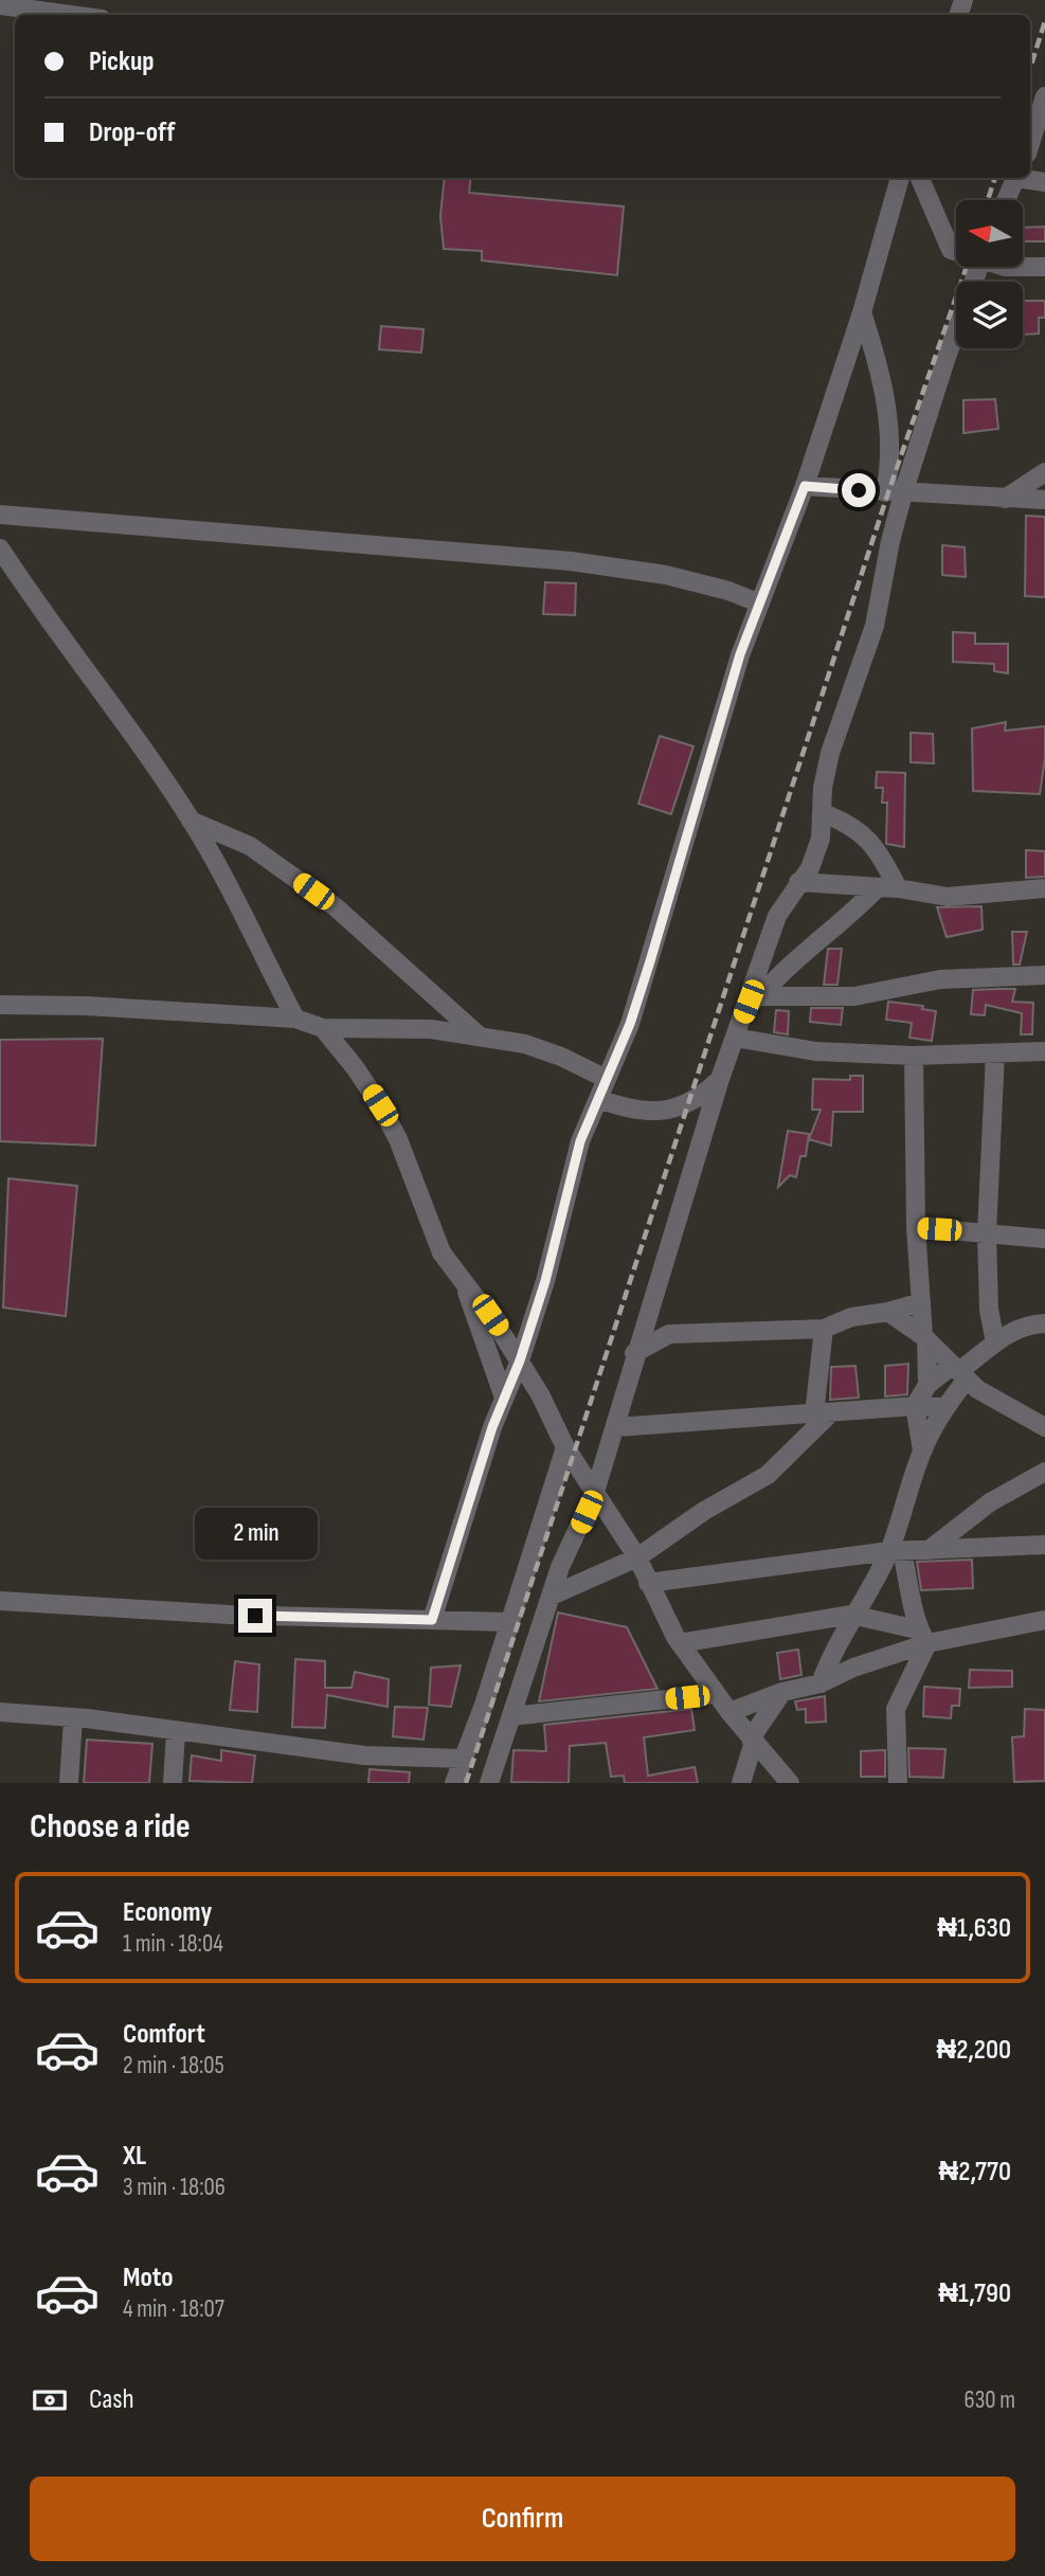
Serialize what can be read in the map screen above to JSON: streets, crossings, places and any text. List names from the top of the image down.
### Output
{
  "north": "left",
  "page": {
    "banner": ["Pickup", "Drop-off"],
    "bubble": "2 min",
    "heading": "Choose a ride",
    "list": [
      {
        "name": "Economy",
        "note": "1 min · 18:04",
        "value": "₦1,630"
      },
      {
        "name": "Comfort",
        "note": "2 min · 18:05",
        "value": "₦2,200"
      },
      {
        "name": "XL",
        "note": "3 min · 18:06",
        "value": "₦2,770"
      },
      {
        "name": "Moto",
        "note": "4 min · 18:07",
        "value": "₦1,790"
      }
    ],
    "pay": ["Cash", "630 m"],
    "buttons": "Confirm"
  }
}
